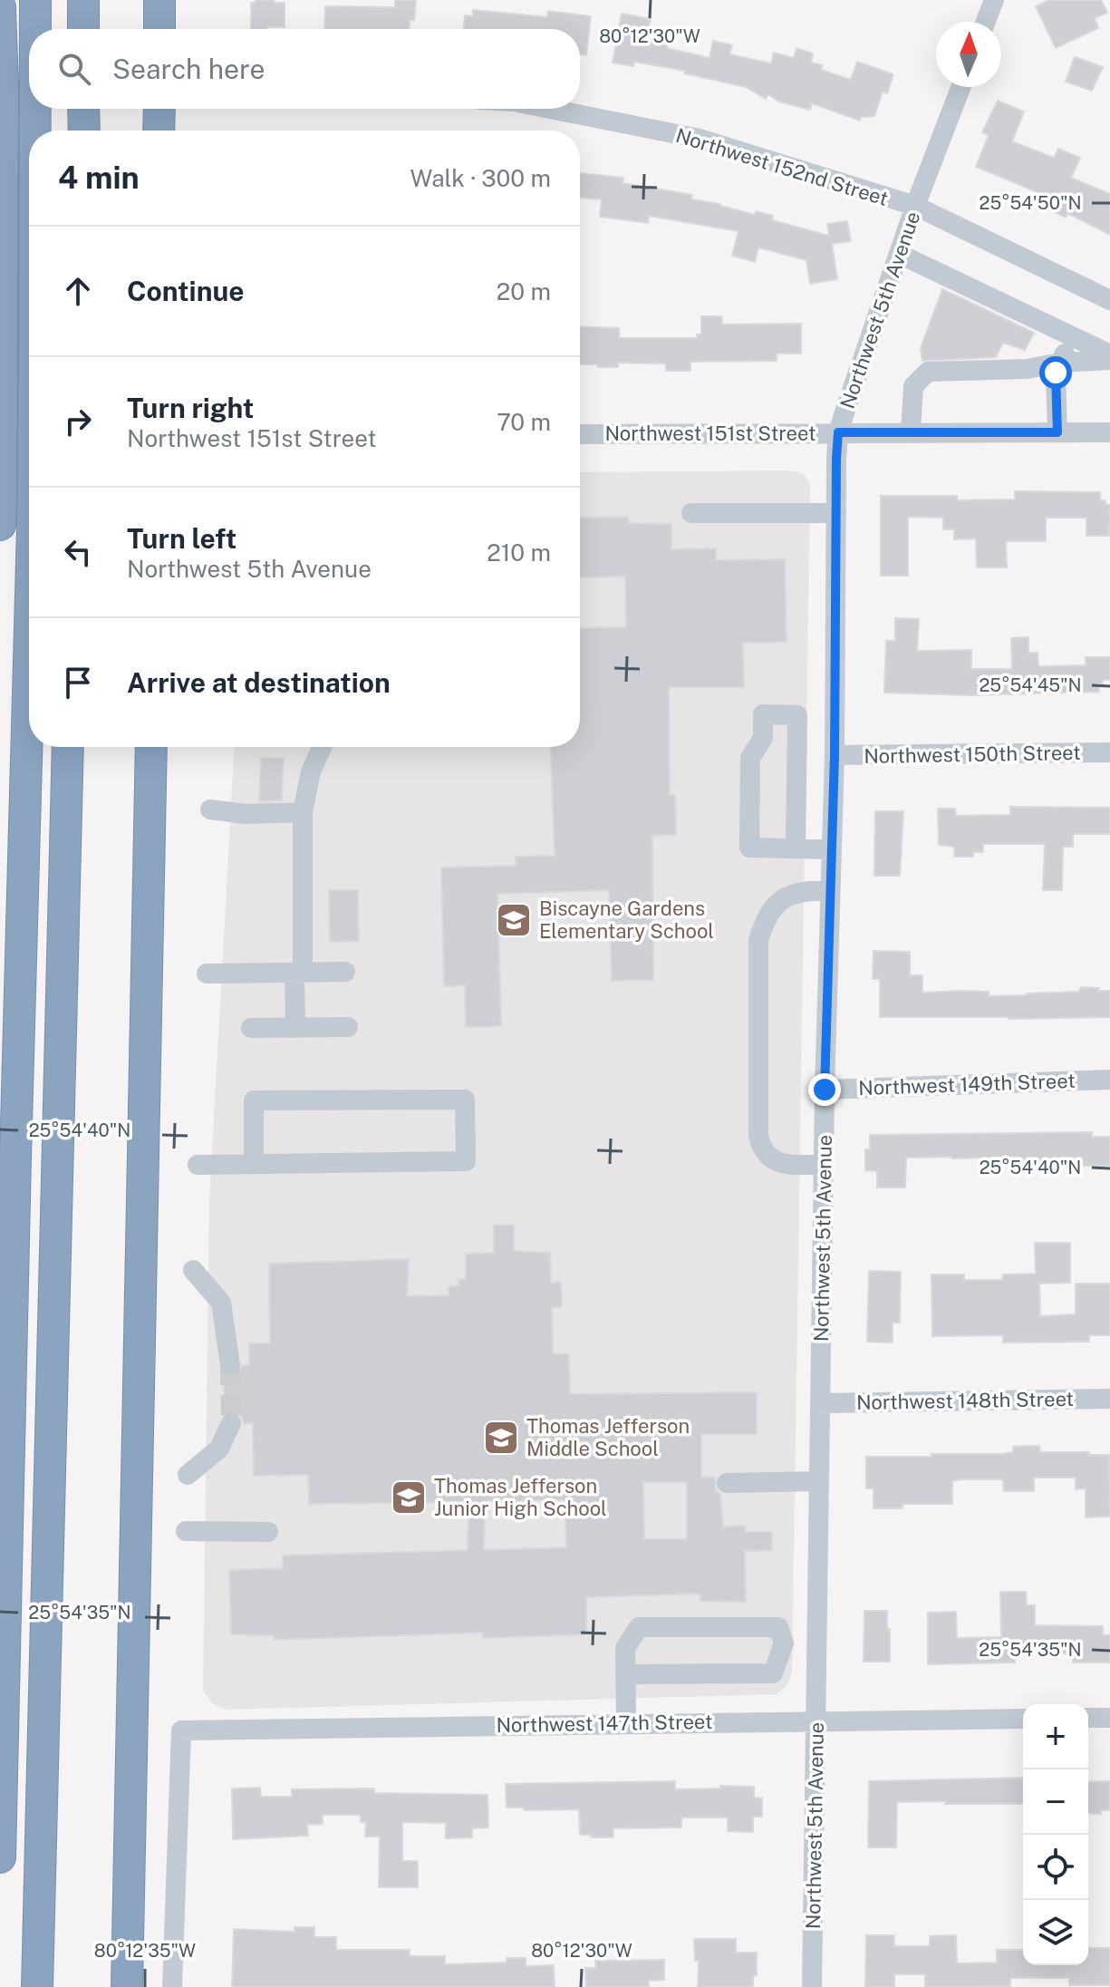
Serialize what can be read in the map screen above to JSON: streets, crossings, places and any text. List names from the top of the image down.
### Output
{
  "streets": {
    "street": [
      "Northwest 152nd Street",
      "Northwest 5th Avenue",
      "Northwest 151st Street",
      "Northwest 150th Street",
      "Northwest 149th Street",
      "Northwest 148th Street",
      "Northwest 147th Street"
    ]
  },
  "crossings": [
    ["Northwest 152nd Street", "Northwest 5th Avenue"],
    ["Northwest 5th Avenue", "Northwest 151st Street"],
    ["Northwest 5th Avenue", "Northwest 150th Street"],
    ["Northwest 5th Avenue", "Northwest 149th Street"],
    ["Northwest 5th Avenue", "Northwest 148th Street"],
    ["Northwest 5th Avenue", "Northwest 147th Street"]
  ],
  "places": {
    "school or university": ["Biscayne Gardens Elementary School", "Thomas Jefferson Middle School", "Thomas Jefferson Junior High School"]
  },
  "north": "top",
  "page": {
    "search": "Search here",
    "heading": ["4 min", "Walk · 300 m"],
    "list": [
      ["Continue", "20 m"],
      ["Turn right", "Northwest 151st Street", "70 m"],
      ["Turn left", "Northwest 5th Avenue", "210 m"],
      "Arrive at destination"
    ],
    "map_buttons": ["+", "−"]
  },
  "coordinates": [
    "80°12'30\"W",
    "25°54'50\"N",
    "25°54'45\"N",
    "25°54'40\"N",
    "25°54'35\"N",
    "80°12'35\"W"
  ]
}
